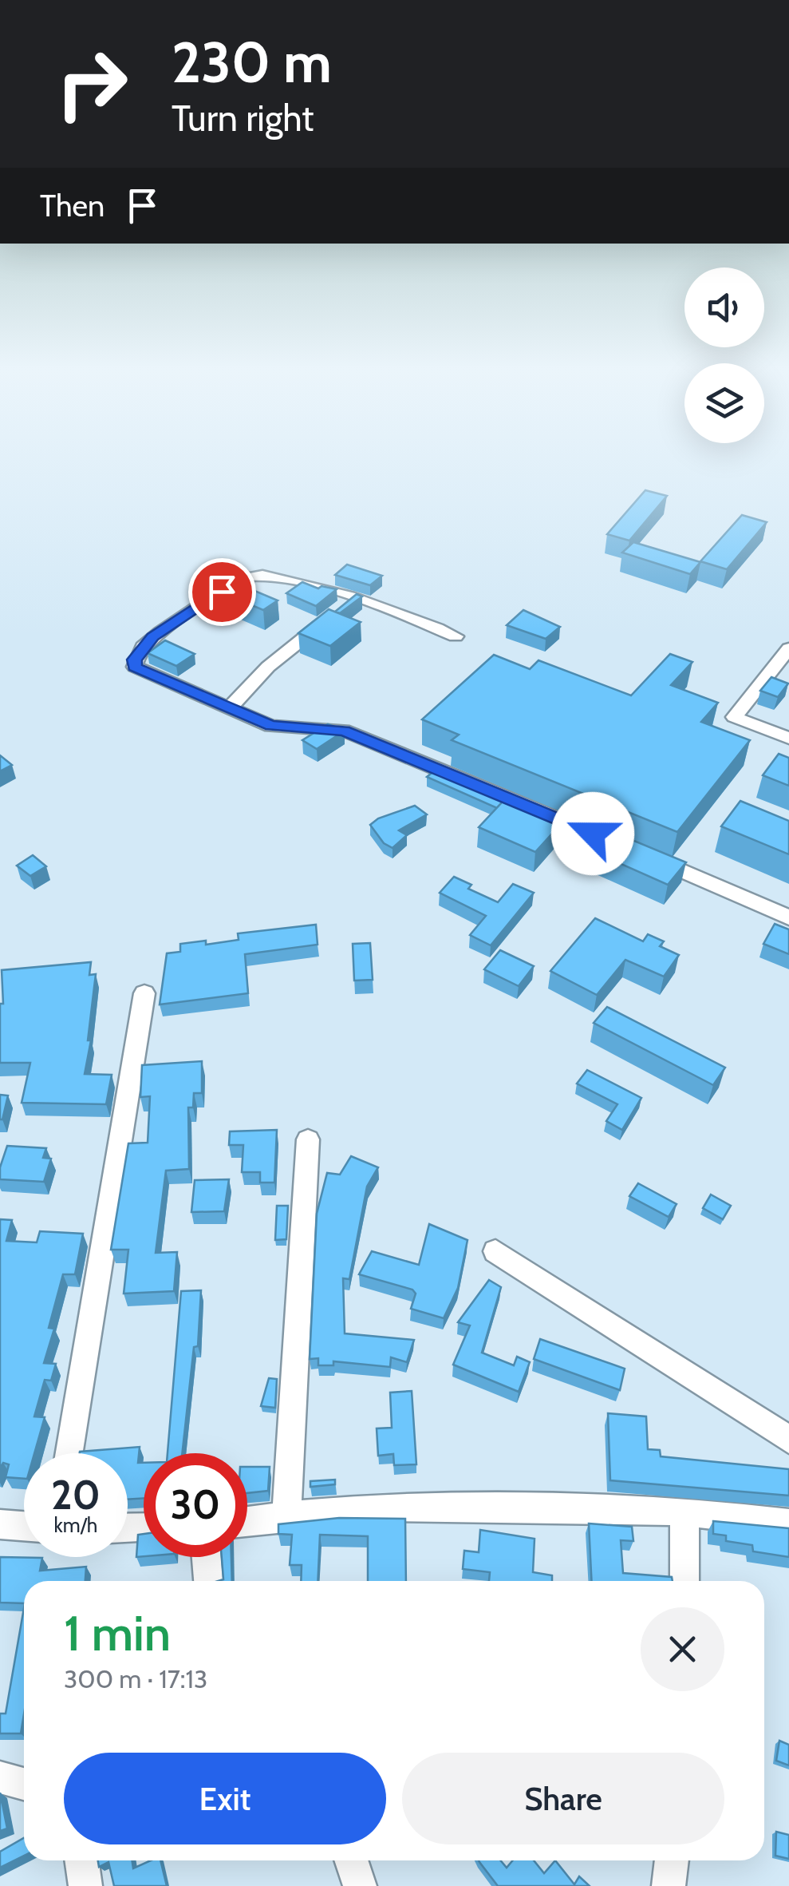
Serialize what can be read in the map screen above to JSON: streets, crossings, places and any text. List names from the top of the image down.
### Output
{
  "page": {
    "turn": ["230 m", "Turn right"],
    "then": "Then",
    "speed": "20 km/h",
    "limit": "30",
    "heading": ["1 min", "300 m · 17:13"],
    "buttons": ["Exit", "Share"]
  }
}
